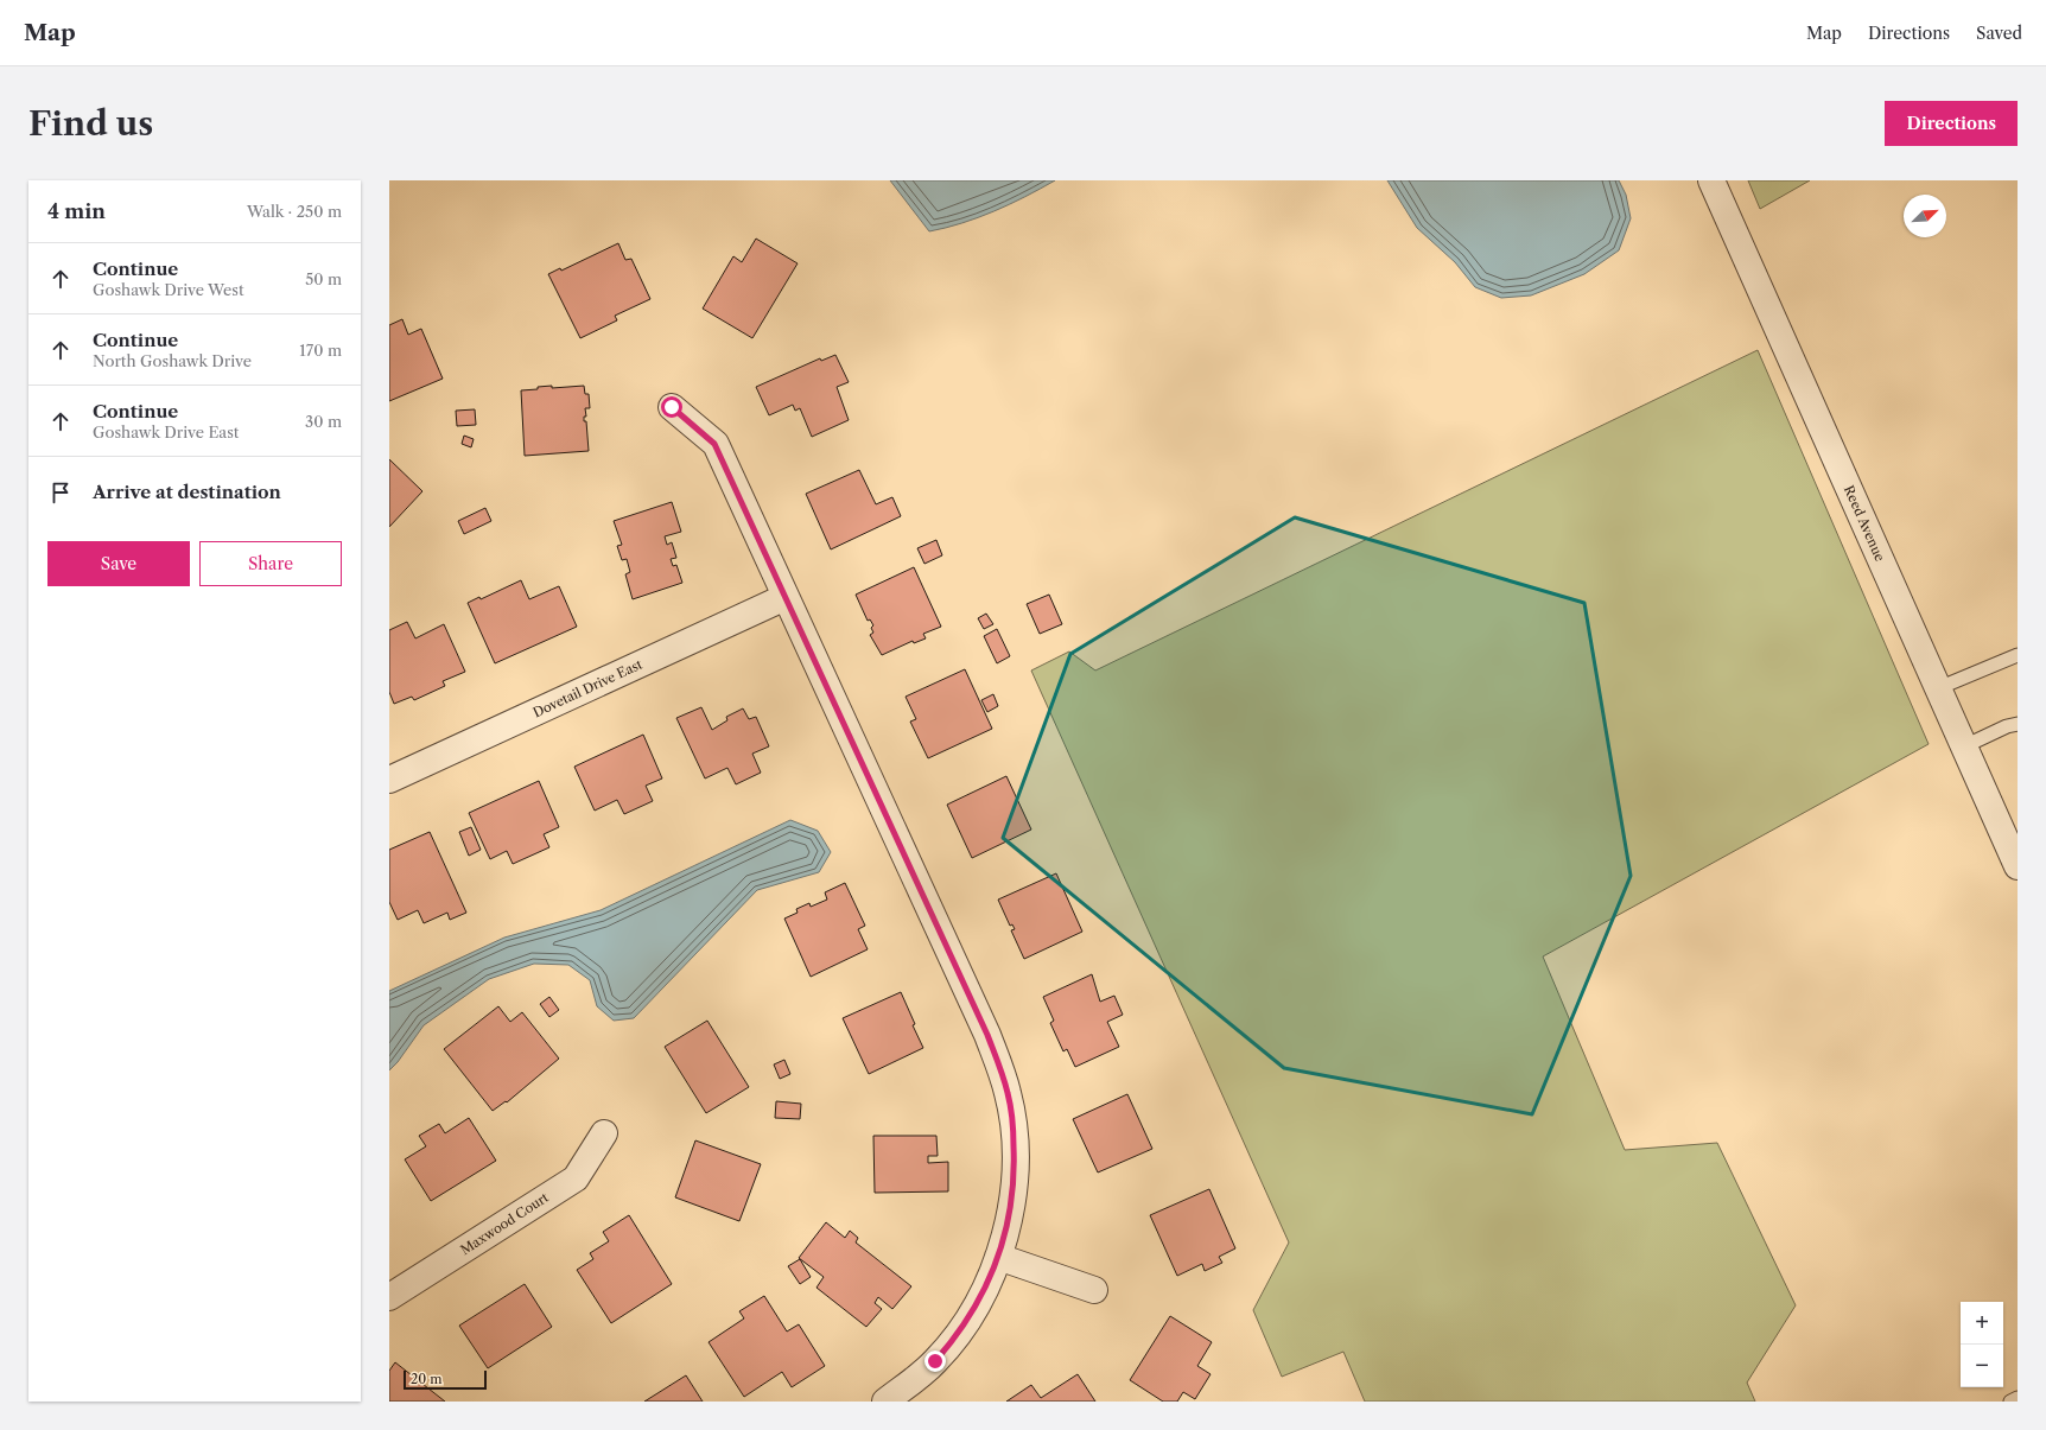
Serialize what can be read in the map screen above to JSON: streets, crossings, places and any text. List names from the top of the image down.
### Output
{
  "streets": {
    "street": ["Reed Avenue", "Dovetail Drive East", "Maxwood Court"]
  },
  "scale_bar": "20 m",
  "north": "top right",
  "page": {
    "header": "Map",
    "nav": ["Map", "Directions", "Saved"],
    "buttons": [
      "Directions",
      ["Save", "Share"]
    ],
    "title": "Find us",
    "heading": ["4 min", "Walk · 250 m"],
    "list": [
      ["Continue", "Goshawk Drive West", "50 m"],
      ["Continue", "North Goshawk Drive", "170 m"],
      ["Continue", "Goshawk Drive East", "30 m"],
      "Arrive at destination"
    ],
    "map_buttons": ["+", "−"],
    "scale": "20 m"
  }
}
